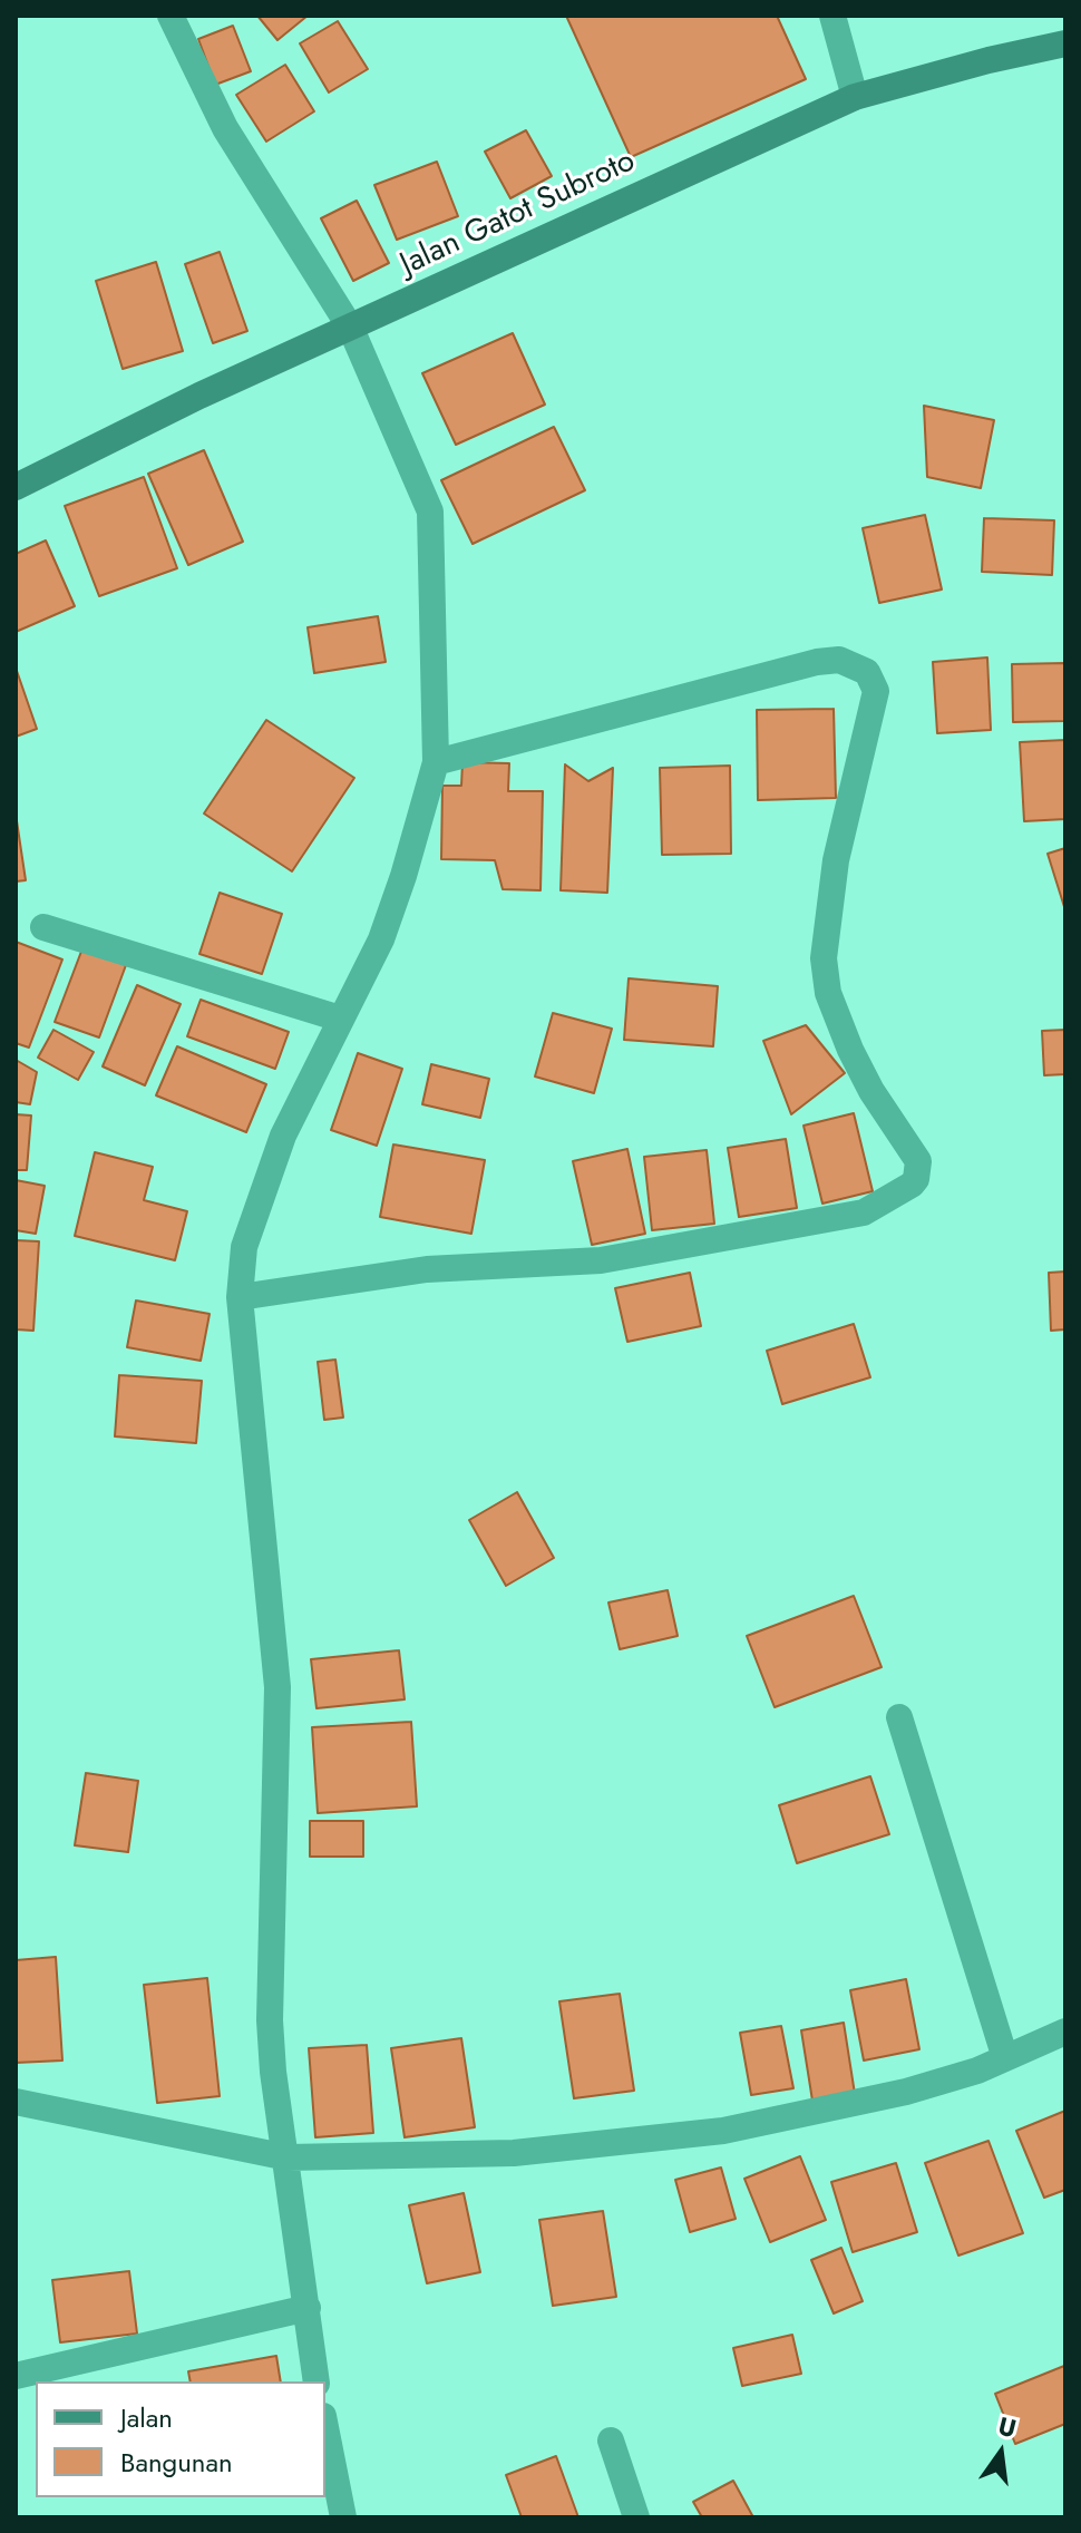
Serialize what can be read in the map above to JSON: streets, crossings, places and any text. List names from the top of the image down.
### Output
{
  "streets": {
    "main road": ["Jalan Gatot Subroto"]
  },
  "legend": ["Jalan", "Bangunan"],
  "north": "top"
}
